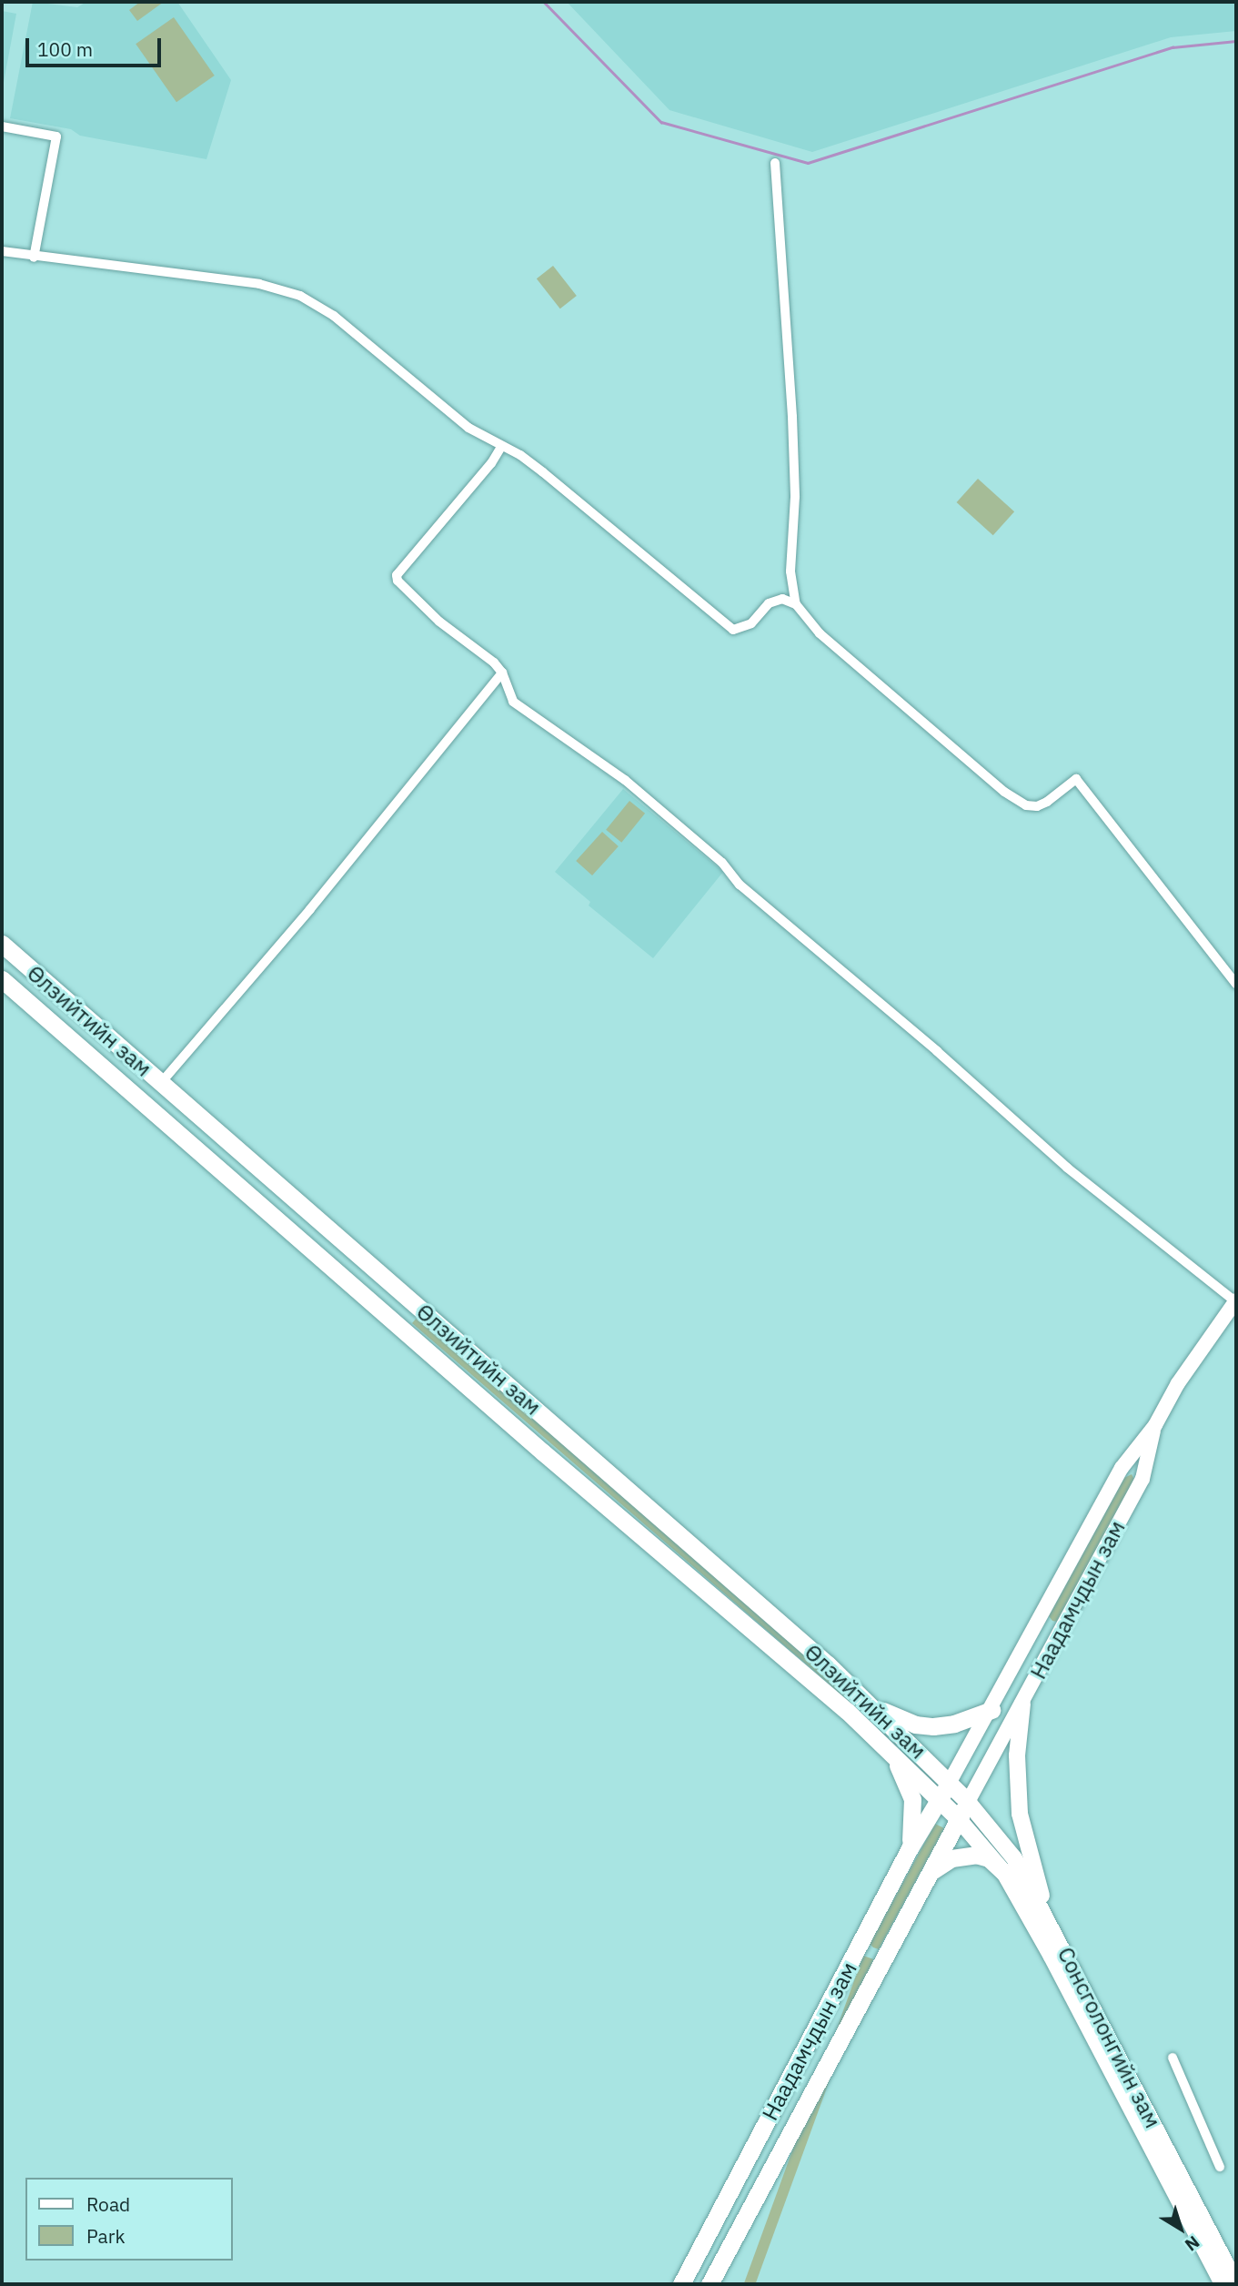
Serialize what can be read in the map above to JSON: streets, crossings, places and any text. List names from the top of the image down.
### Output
{
  "streets": {
    "highway": ["Өлзийтийн зам", "Наадамчдын зам"],
    "main road": ["Сонсголонгийн зам"]
  },
  "crossings": [
    ["Өлзийтийн зам", "Наадамчдын зам"],
    ["Өлзийтийн зам", "Сонсголонгийн зам"],
    ["Наадамчдын зам", "Сонсголонгийн зам"]
  ],
  "legend": ["Road", "Park"],
  "scale_bar": "100 m",
  "north": "bottom right"
}
